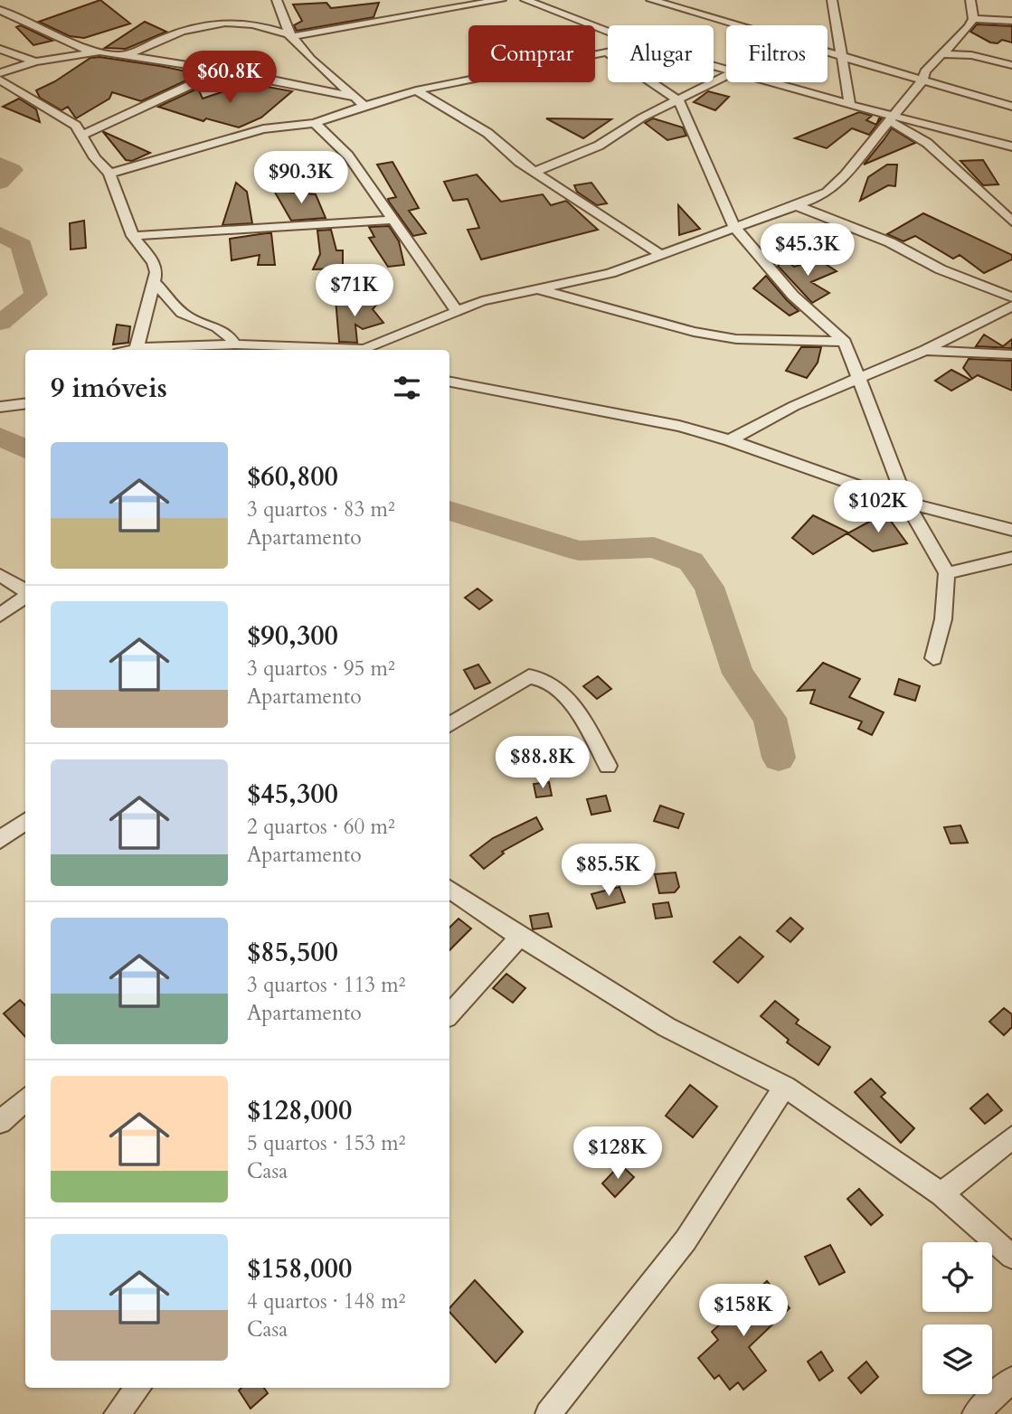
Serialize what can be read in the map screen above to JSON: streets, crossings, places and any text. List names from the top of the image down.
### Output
{
  "page": {
    "chip": ["Comprar", "Alugar", "Filtros"],
    "price": [
      "$60.8K",
      "$90.3K",
      "$45.3K",
      "$71K",
      "$102K",
      "$88.8K",
      "$85.5K",
      "$128K",
      "$158K"
    ],
    "heading": "9 imóveis",
    "list": [
      {
        "name": "$60,800",
        "note": "3 quartos · 83 m² · Apartamento"
      },
      {
        "name": "$90,300",
        "note": "3 quartos · 95 m² · Apartamento"
      },
      {
        "name": "$45,300",
        "note": "2 quartos · 60 m² · Apartamento"
      },
      {
        "name": "$85,500",
        "note": "3 quartos · 113 m² · Apartamento"
      },
      {
        "name": "$128,000",
        "note": "5 quartos · 153 m² · Casa"
      },
      {
        "name": "$158,000",
        "note": "4 quartos · 148 m² · Casa"
      }
    ]
  }
}
